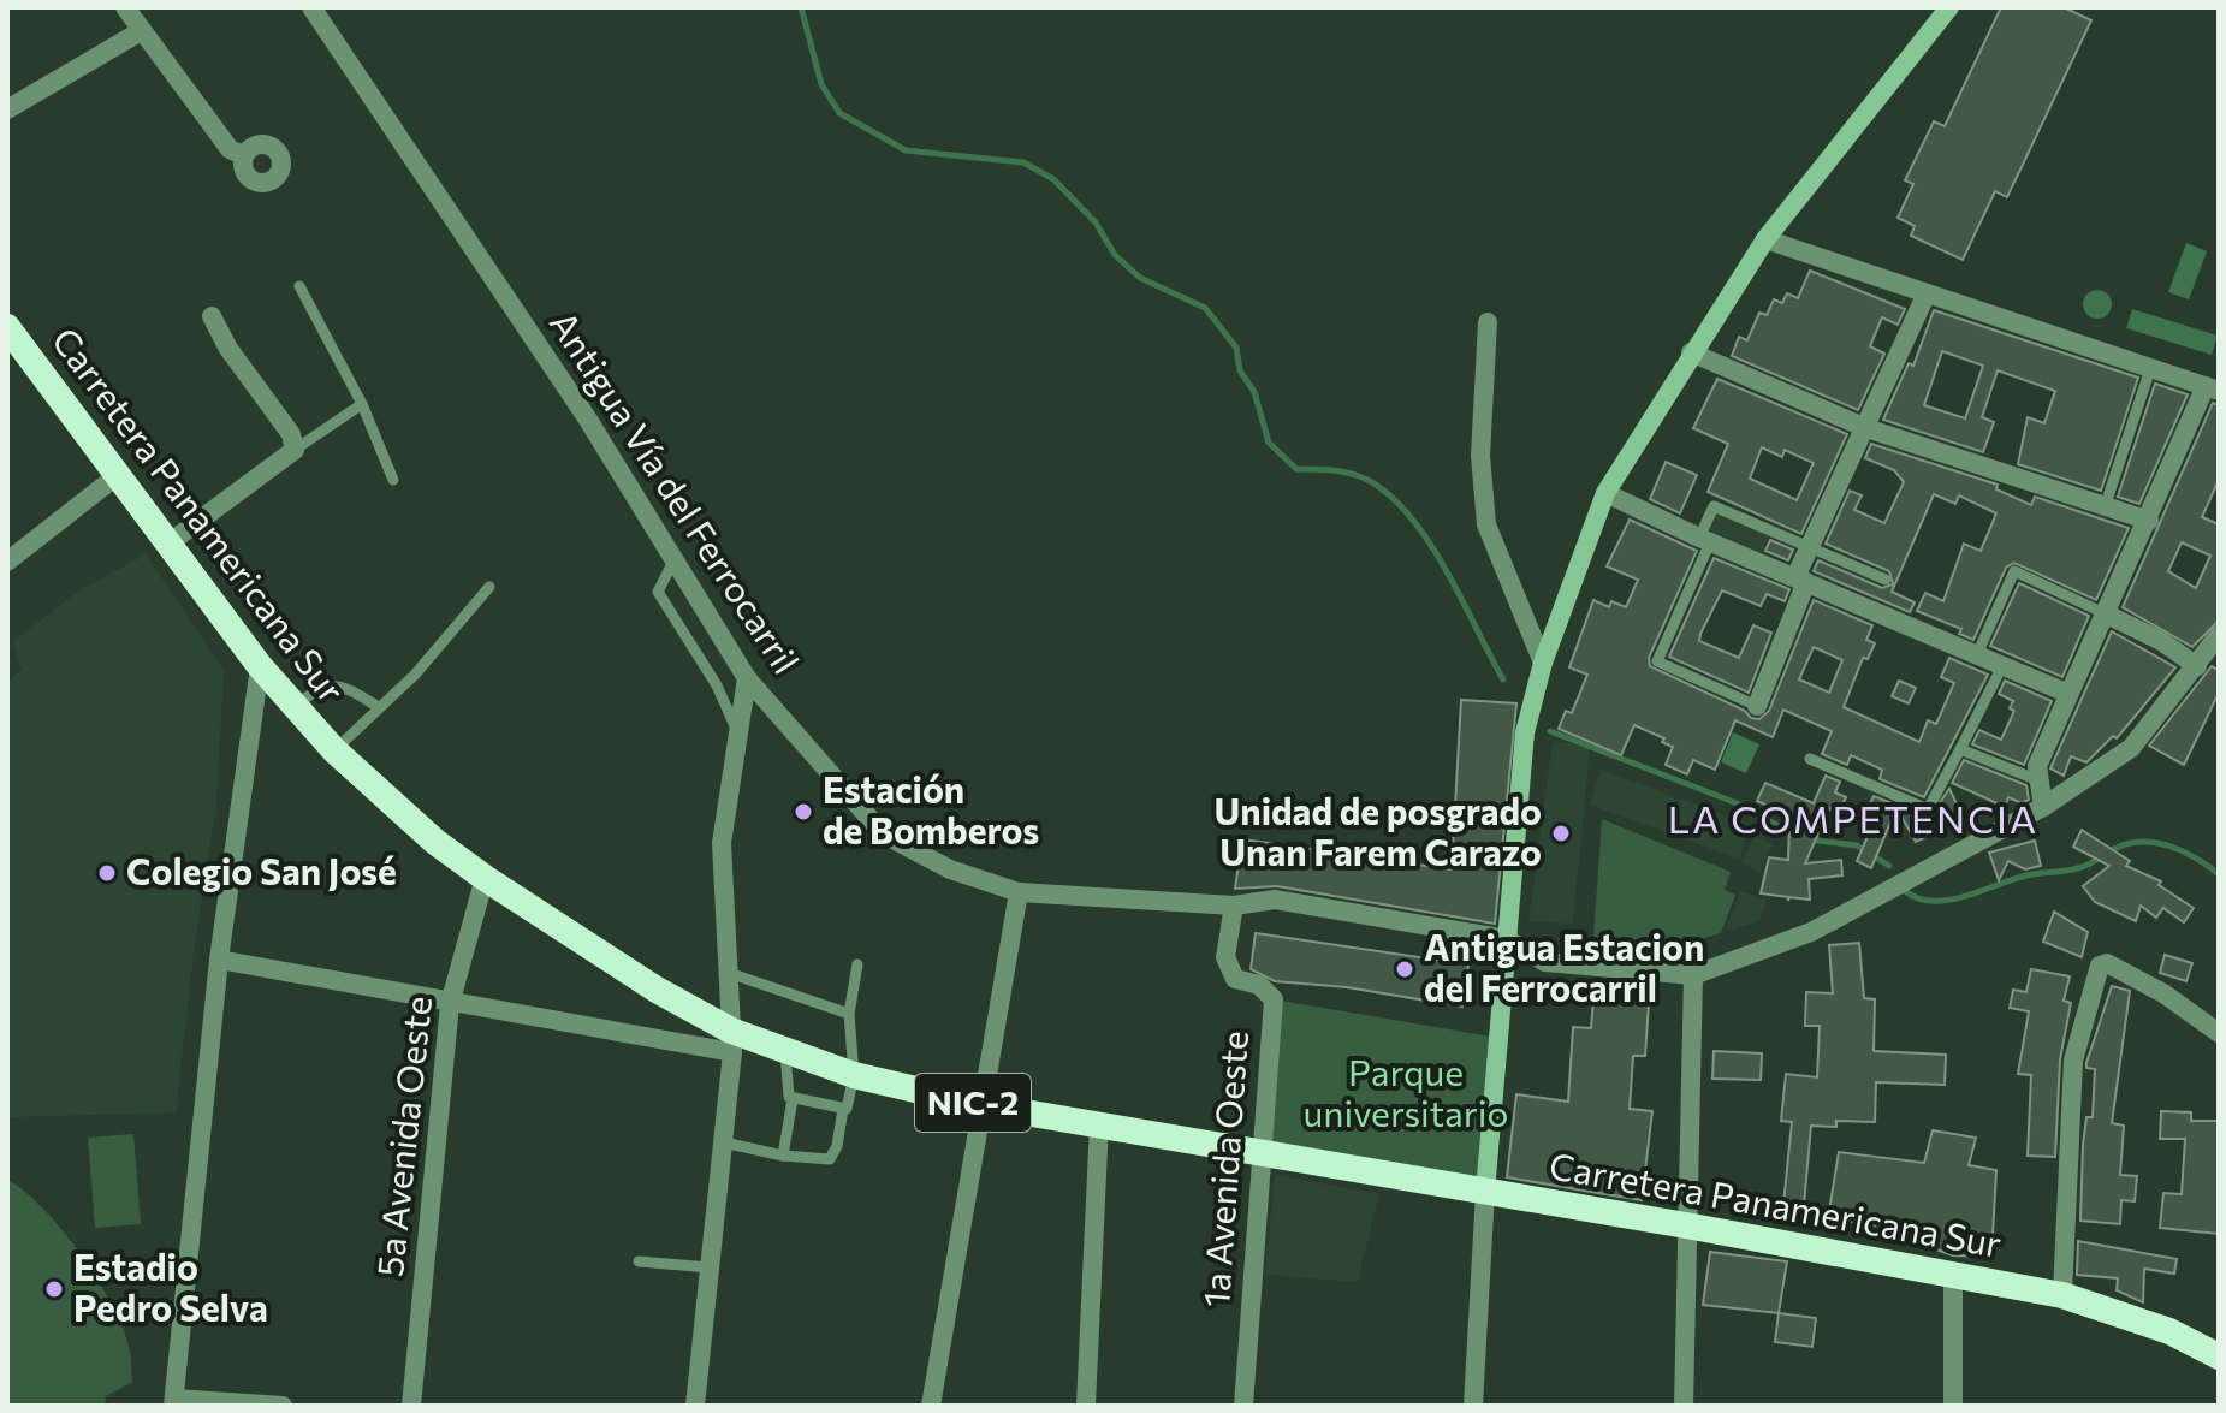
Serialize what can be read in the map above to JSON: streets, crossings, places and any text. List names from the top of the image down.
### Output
{
  "streets": {
    "highway": ["Carretera Panamericana Sur", "NIC-2"],
    "street": ["Antigua Vía del Ferrocarril", "5a Avenida Oeste", "1a Avenida Oeste"]
  },
  "crossings": [
    ["Antigua Vía del Ferrocarril", "1a Avenida Oeste"],
    ["Carretera Panamericana Sur", "5a Avenida Oeste"],
    ["Carretera Panamericana Sur", "1a Avenida Oeste"]
  ],
  "districts": ["LA COMPETENCIA"],
  "parks": ["Parque universitario"],
  "places": [
    "Estación de Bomberos",
    "Unidad de posgrado Unan Farem Carazo",
    "Colegio San José",
    "Antigua Estacion del Ferrocarril",
    "Estadio Pedro Selva"
  ]
}
